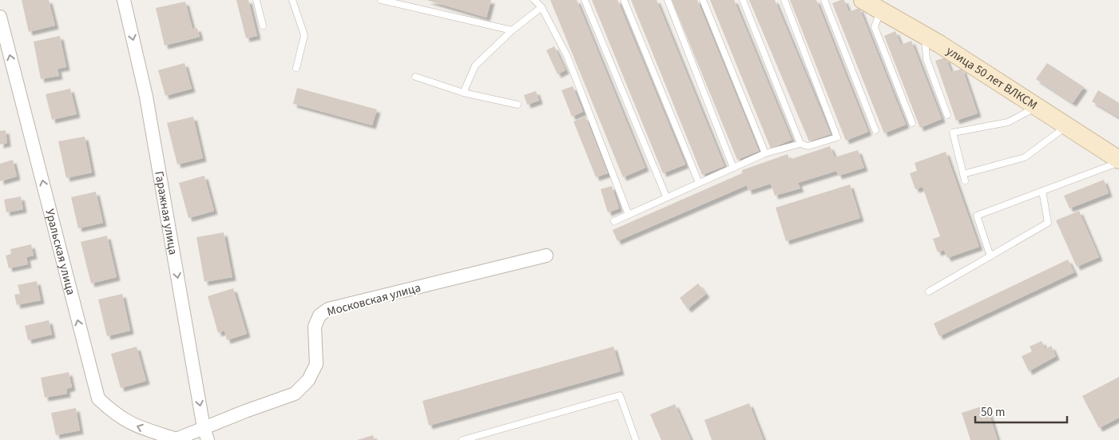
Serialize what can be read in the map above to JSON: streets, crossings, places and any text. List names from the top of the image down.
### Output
{
  "streets": {
    "street": [
      "улица 50 лет ВЛКСМ",
      "Гаражная улица",
      "Уральская улица",
      "Московская улица"
    ]
  },
  "crossings": [
    ["Гаражная улица", "Московская улица"],
    ["Уральская улица", "Московская улица"]
  ],
  "one_way": ["Гаражная улица", "Уральская улица"],
  "scale_bar": "50 m"
}
